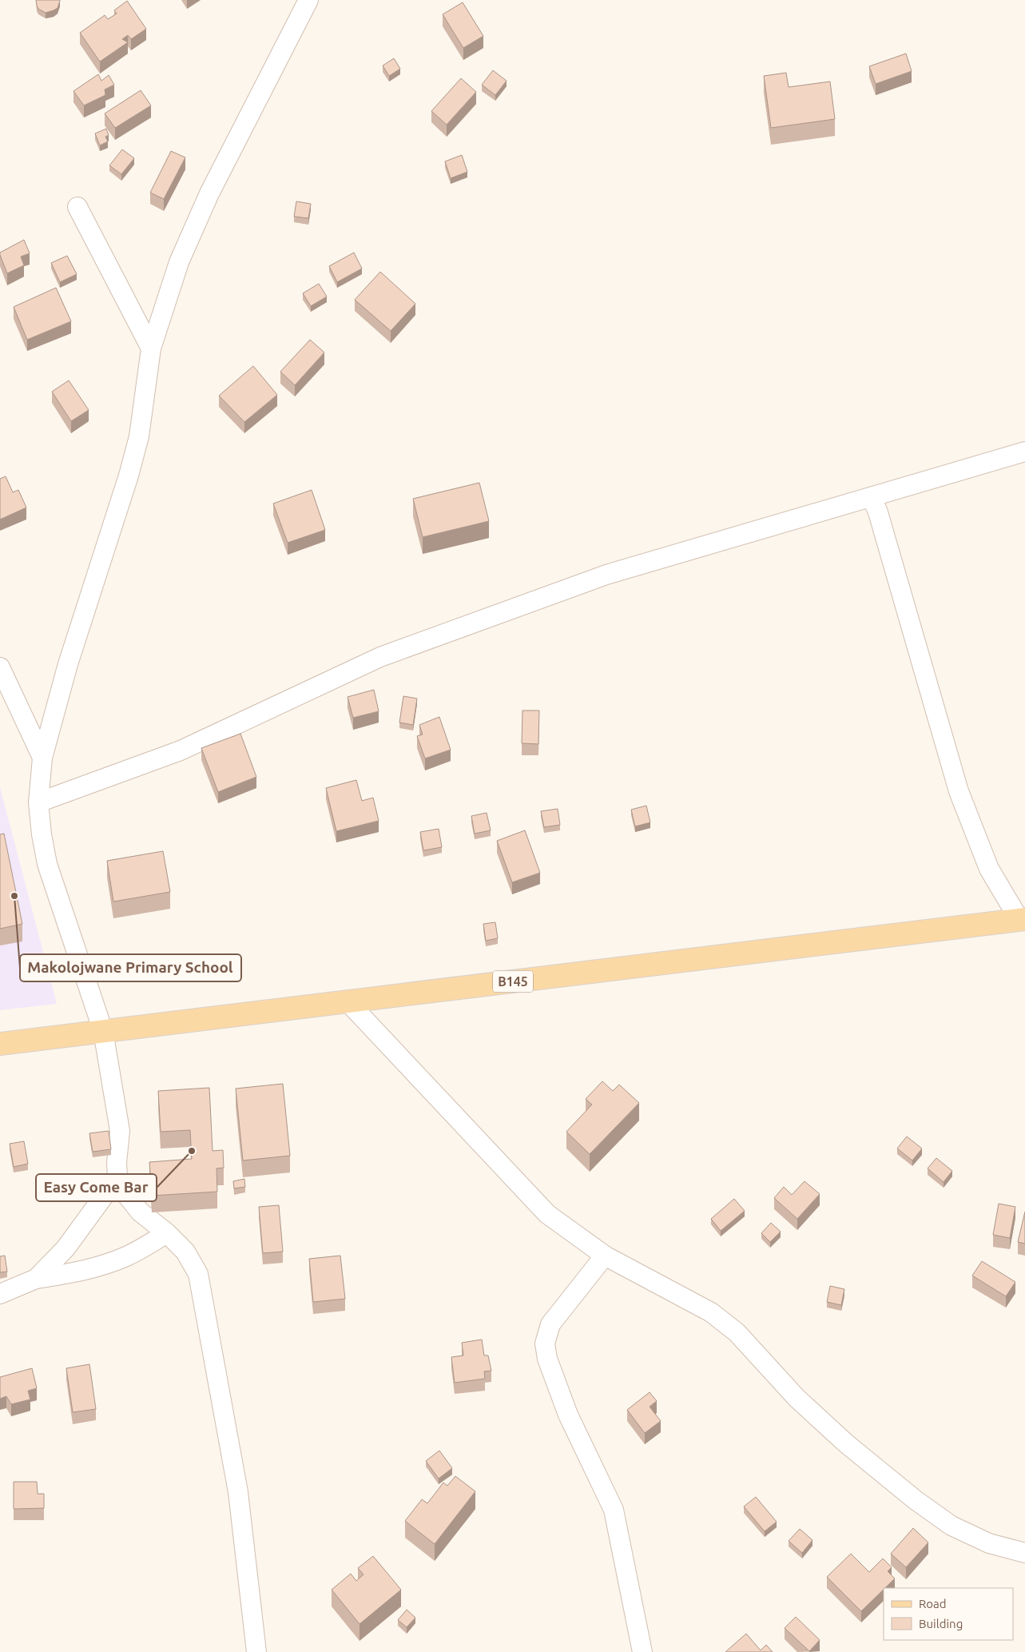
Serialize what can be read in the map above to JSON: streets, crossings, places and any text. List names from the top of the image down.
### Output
{
  "streets": {
    "main road": ["B145"]
  },
  "places": ["Makolojwane Primary School", "Easy Come Bar"],
  "legend": ["Road", "Building"]
}
